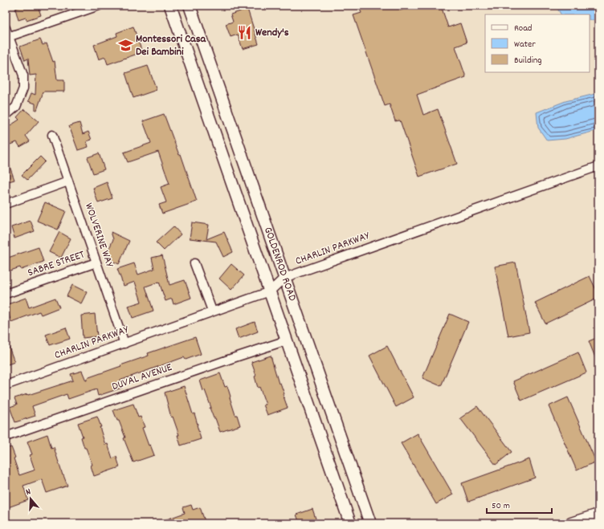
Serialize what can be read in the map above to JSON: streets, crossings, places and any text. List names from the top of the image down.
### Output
{
  "streets": {
    "main road": ["GOLDENROD ROAD"],
    "street": [
      "WOLVERINE WAY",
      "CHARLIN PARKWAY",
      "SABRE STREET",
      "DUVAL AVENUE"
    ]
  },
  "crossings": [
    ["WOLVERINE WAY", "CHARLIN PARKWAY"],
    ["WOLVERINE WAY", "SABRE STREET"],
    ["CHARLIN PARKWAY", "GOLDENROD ROAD"],
    ["GOLDENROD ROAD", "DUVAL AVENUE"]
  ],
  "places": {
    "restaurant": ["Wendy's"],
    "school or university": ["Montessori Casa Dei Bambini"]
  },
  "legend": ["Road", "Water", "Building"],
  "scale_bar": "50 m",
  "north": "top"
}
